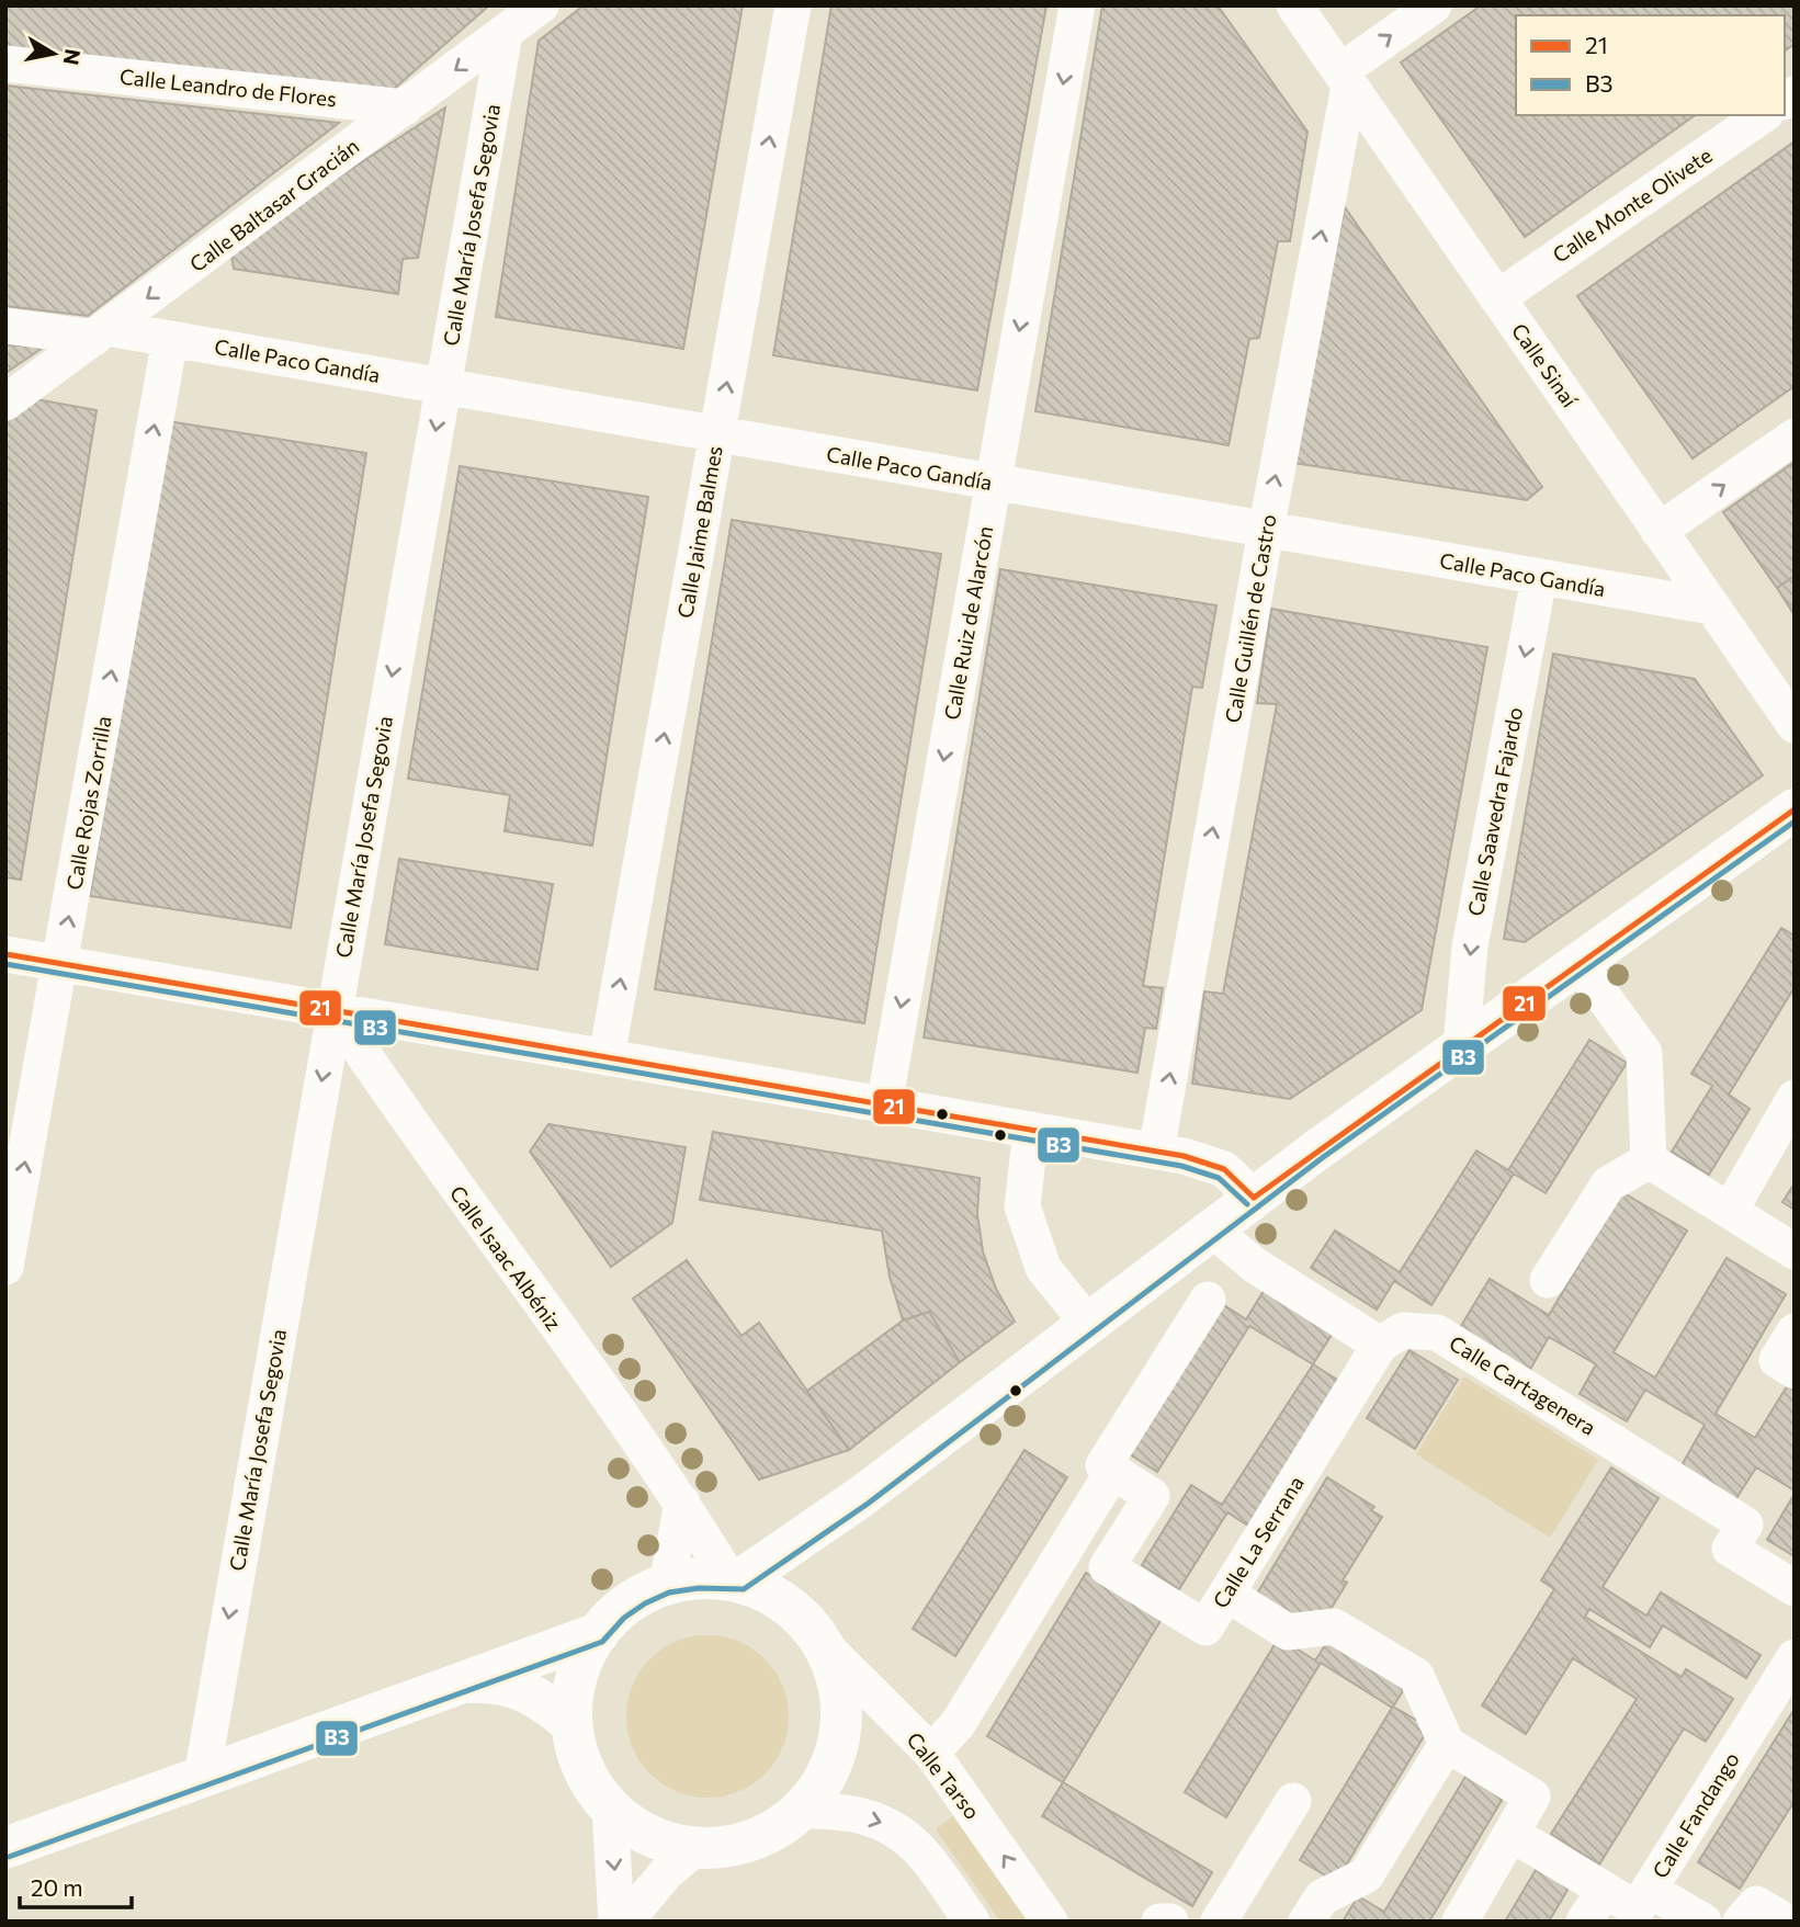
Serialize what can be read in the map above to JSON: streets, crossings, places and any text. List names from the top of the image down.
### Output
{
  "streets": {
    "street": [
      "Calle Leandro de Flores",
      "Calle Baltasar Gracián",
      "Calle Monte Olivete",
      "Calle María Josefa Segovia",
      "Calle Paco Gandía",
      "Calle Sinaí",
      "Calle Jaime Balmes",
      "Calle Guillén de Castro",
      "Calle Ruiz de Alarcón",
      "Calle Rojas Zorrilla",
      "Calle Saavedra Fajardo",
      "Calle Isaac Albéniz",
      "Calle Cartagenera",
      "Calle La Serrana",
      "Calle Tarso",
      "Calle Fandango"
    ]
  },
  "crossings": [
    ["Calle Leandro de Flores", "Calle Baltasar Gracián"],
    ["Calle Baltasar Gracián", "Calle María Josefa Segovia"],
    ["Calle Baltasar Gracián", "Calle Paco Gandía"],
    ["Calle Monte Olivete", "Calle Sinaí"],
    ["Calle María Josefa Segovia", "Calle Paco Gandía"],
    ["Calle María Josefa Segovia", "Calle Isaac Albéniz"],
    ["Calle Paco Gandía", "Calle Sinaí"],
    ["Calle Paco Gandía", "Calle Jaime Balmes"],
    ["Calle Paco Gandía", "Calle Guillén de Castro"],
    ["Calle Paco Gandía", "Calle Ruiz de Alarcón"],
    ["Calle Paco Gandía", "Calle Rojas Zorrilla"],
    ["Calle Paco Gandía", "Calle Saavedra Fajardo"],
    ["Calle Sinaí", "Calle Guillén de Castro"],
    ["Calle Isaac Albéniz", "Calle Tarso"],
    ["Calle Cartagenera", "Calle La Serrana"]
  ],
  "one_way": [
    "Calle Baltasar Gracián",
    "Calle María Josefa Segovia",
    "Calle Jaime Balmes",
    "Calle Guillén de Castro",
    "Calle Ruiz de Alarcón",
    "Calle Rojas Zorrilla",
    "Calle Saavedra Fajardo",
    "Calle Tarso"
  ],
  "lines": ["transit line 21", "transit line B3"],
  "legend": ["21", "B3"],
  "scale_bar": "20 m",
  "north": "right"
}
